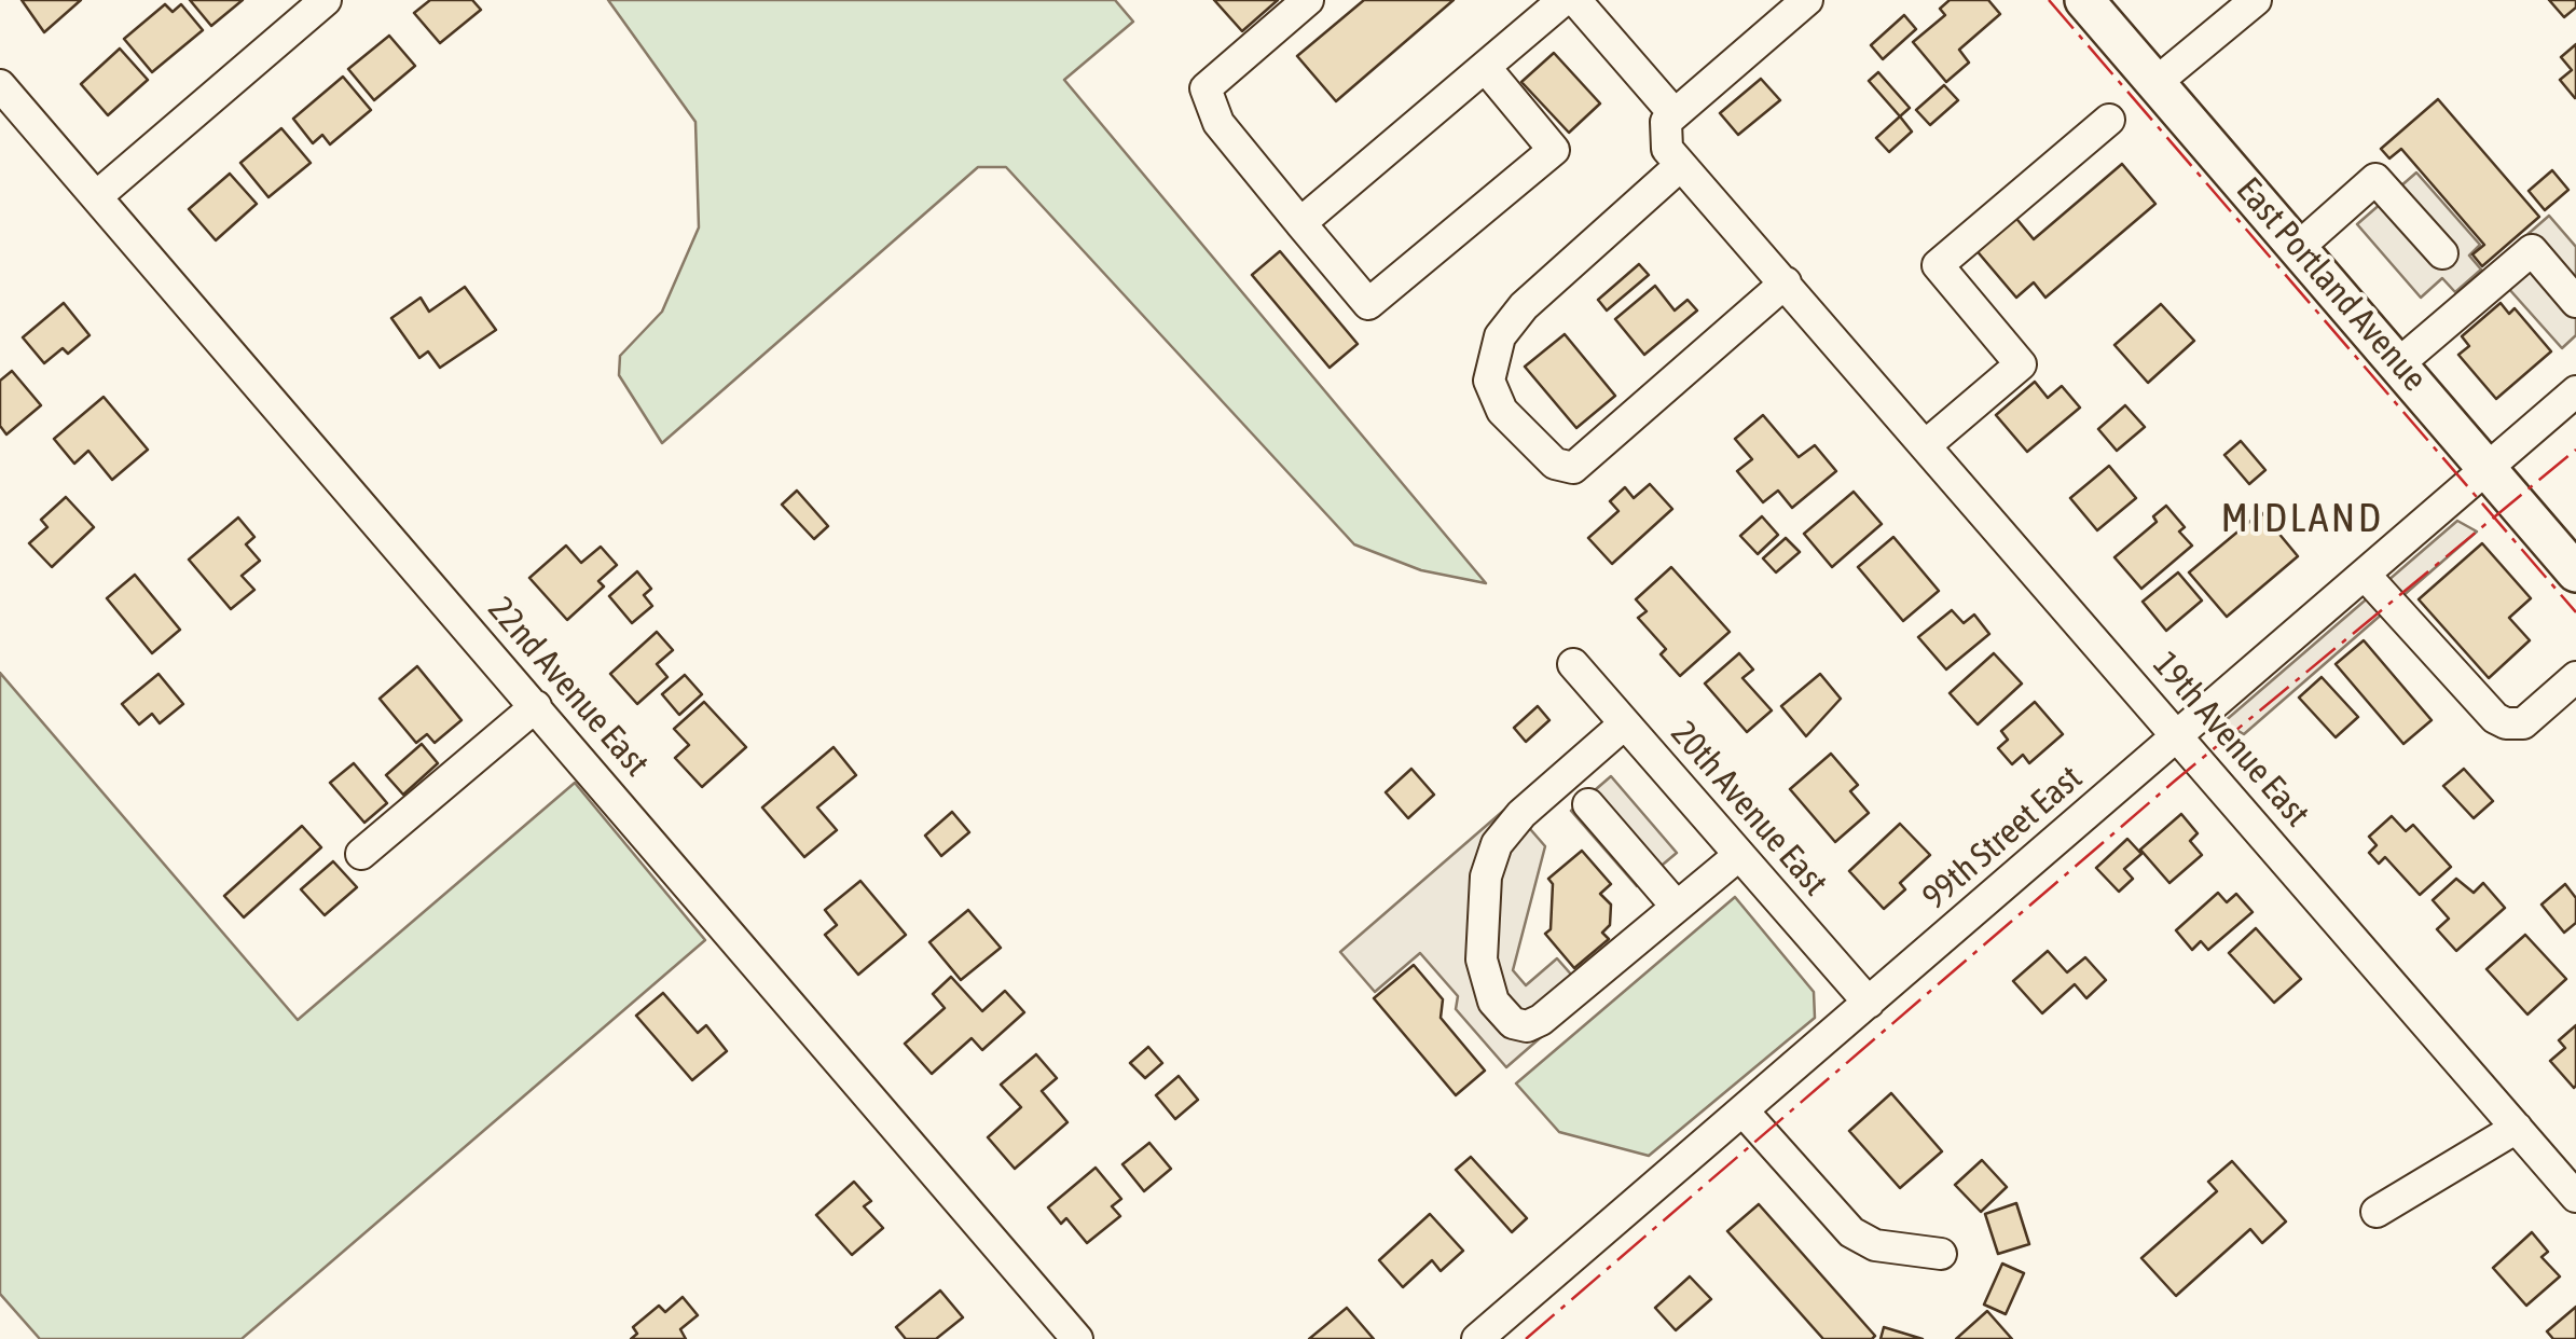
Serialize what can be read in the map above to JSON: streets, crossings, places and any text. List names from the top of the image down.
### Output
{
  "streets": {
    "main road": ["East Portland Avenue"],
    "street": [
      "22nd Avenue East",
      "19th Avenue East",
      "20th Avenue East",
      "99th Street East"
    ]
  },
  "crossings": [
    ["East Portland Avenue", "99th Street East"],
    ["19th Avenue East", "99th Street East"],
    ["20th Avenue East", "99th Street East"]
  ],
  "districts": ["MIDLAND"]
}
